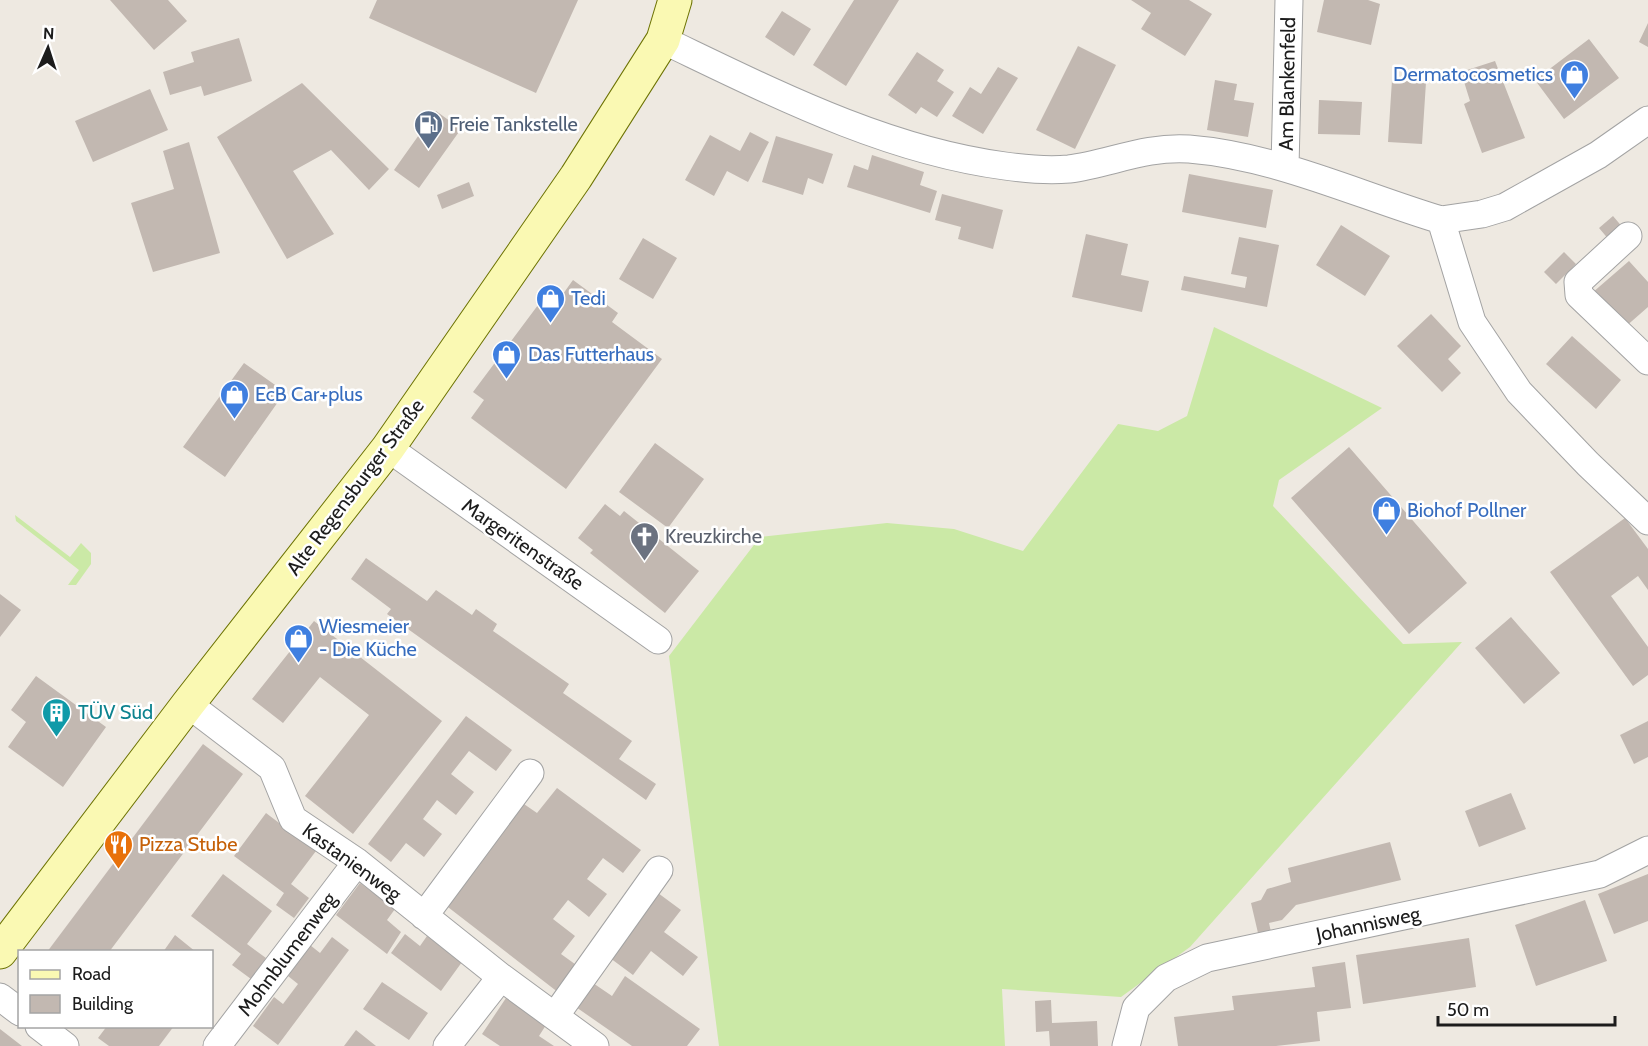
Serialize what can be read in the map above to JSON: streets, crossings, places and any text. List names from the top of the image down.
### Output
{
  "streets": {
    "street": [
      "Am Blankenfeld",
      "Alte Regensburger Straße",
      "Margeritenstraße",
      "Kastanienweg",
      "Johannisweg",
      "Mohnblumenweg"
    ]
  },
  "crossings": [
    ["Alte Regensburger Straße", "Margeritenstraße"],
    ["Alte Regensburger Straße", "Kastanienweg"],
    ["Kastanienweg", "Mohnblumenweg"]
  ],
  "places": {
    "shop": [
      "Dermatocosmetics",
      "Tedi",
      "Das Futterhaus",
      "EcB Car+plus",
      "Biohof Pollner",
      "Wiesmeier - Die Küche"
    ],
    "fuel station": ["Freie Tankstelle"],
    "church": ["Kreuzkirche"],
    "building": ["TÜV Süd"],
    "restaurant": ["Pizza Stube"]
  },
  "legend": ["Road", "Building"],
  "scale_bar": "50 m",
  "north": "top"
}
